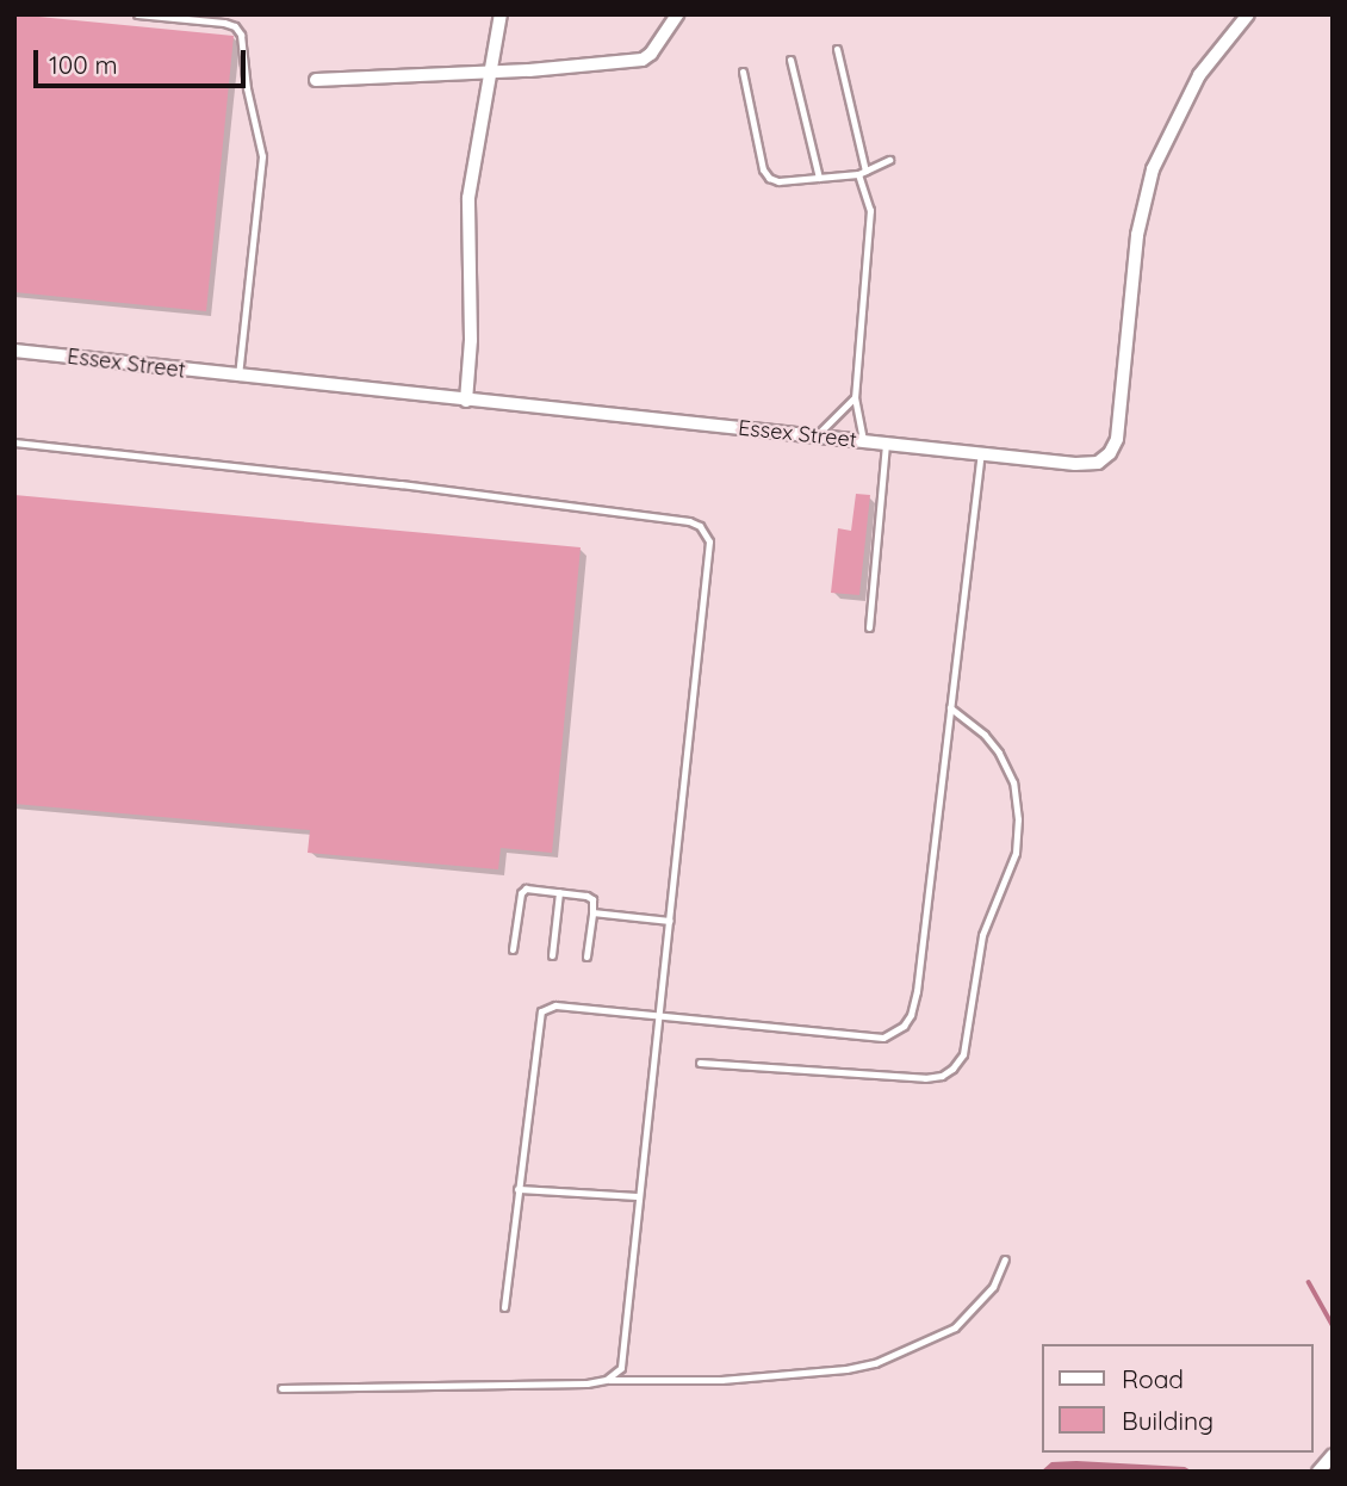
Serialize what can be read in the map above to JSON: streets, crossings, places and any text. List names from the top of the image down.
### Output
{
  "streets": {
    "street": ["Essex Street"]
  },
  "legend": ["Road", "Building"],
  "scale_bar": "100 m"
}
